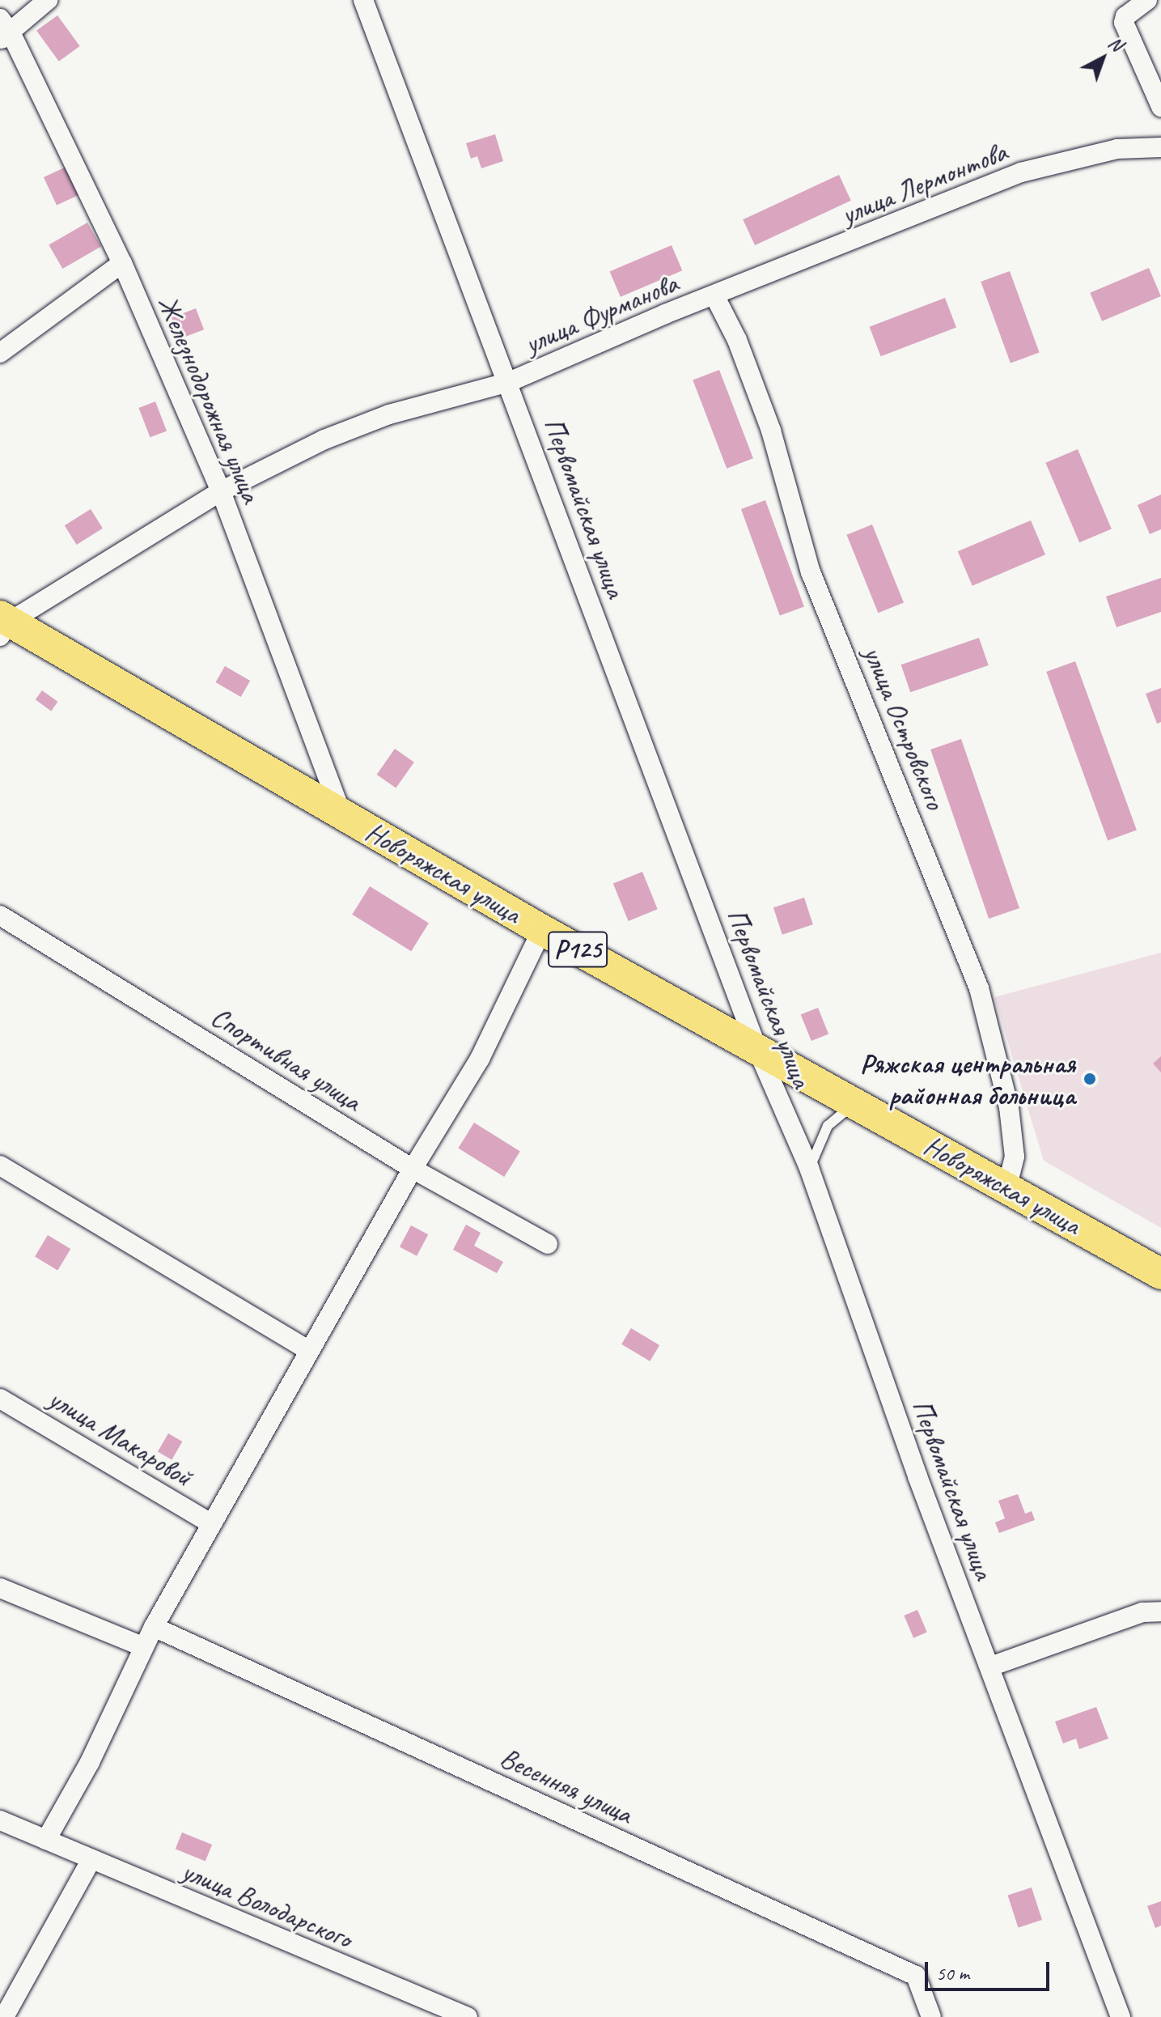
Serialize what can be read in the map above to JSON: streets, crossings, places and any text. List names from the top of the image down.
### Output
{
  "streets": {
    "main road": ["Новоряжская улица", "Р125"],
    "street": [
      "улица Лермонтова",
      "улица Фурманова",
      "Железнодорожная улица",
      "Первомайская улица",
      "улица Островского",
      "Спортивная улица",
      "улица Макаровой",
      "Весенняя улица",
      "улица Володарского"
    ]
  },
  "crossings": [
    ["улица Лермонтова", "улица Фурманова"],
    ["улица Лермонтова", "улица Островского"],
    ["улица Фурманова", "Железнодорожная улица"],
    ["улица Фурманова", "Первомайская улица"],
    ["улица Фурманова", "улица Островского"],
    ["улица Фурманова", "Новоряжская улица"],
    ["Железнодорожная улица", "Новоряжская улица"],
    ["Первомайская улица", "Новоряжская улица"],
    ["улица Островского", "Новоряжская улица"]
  ],
  "places": ["Ряжская центральная районная больница"],
  "scale_bar": "50 m",
  "north": "top right"
}
